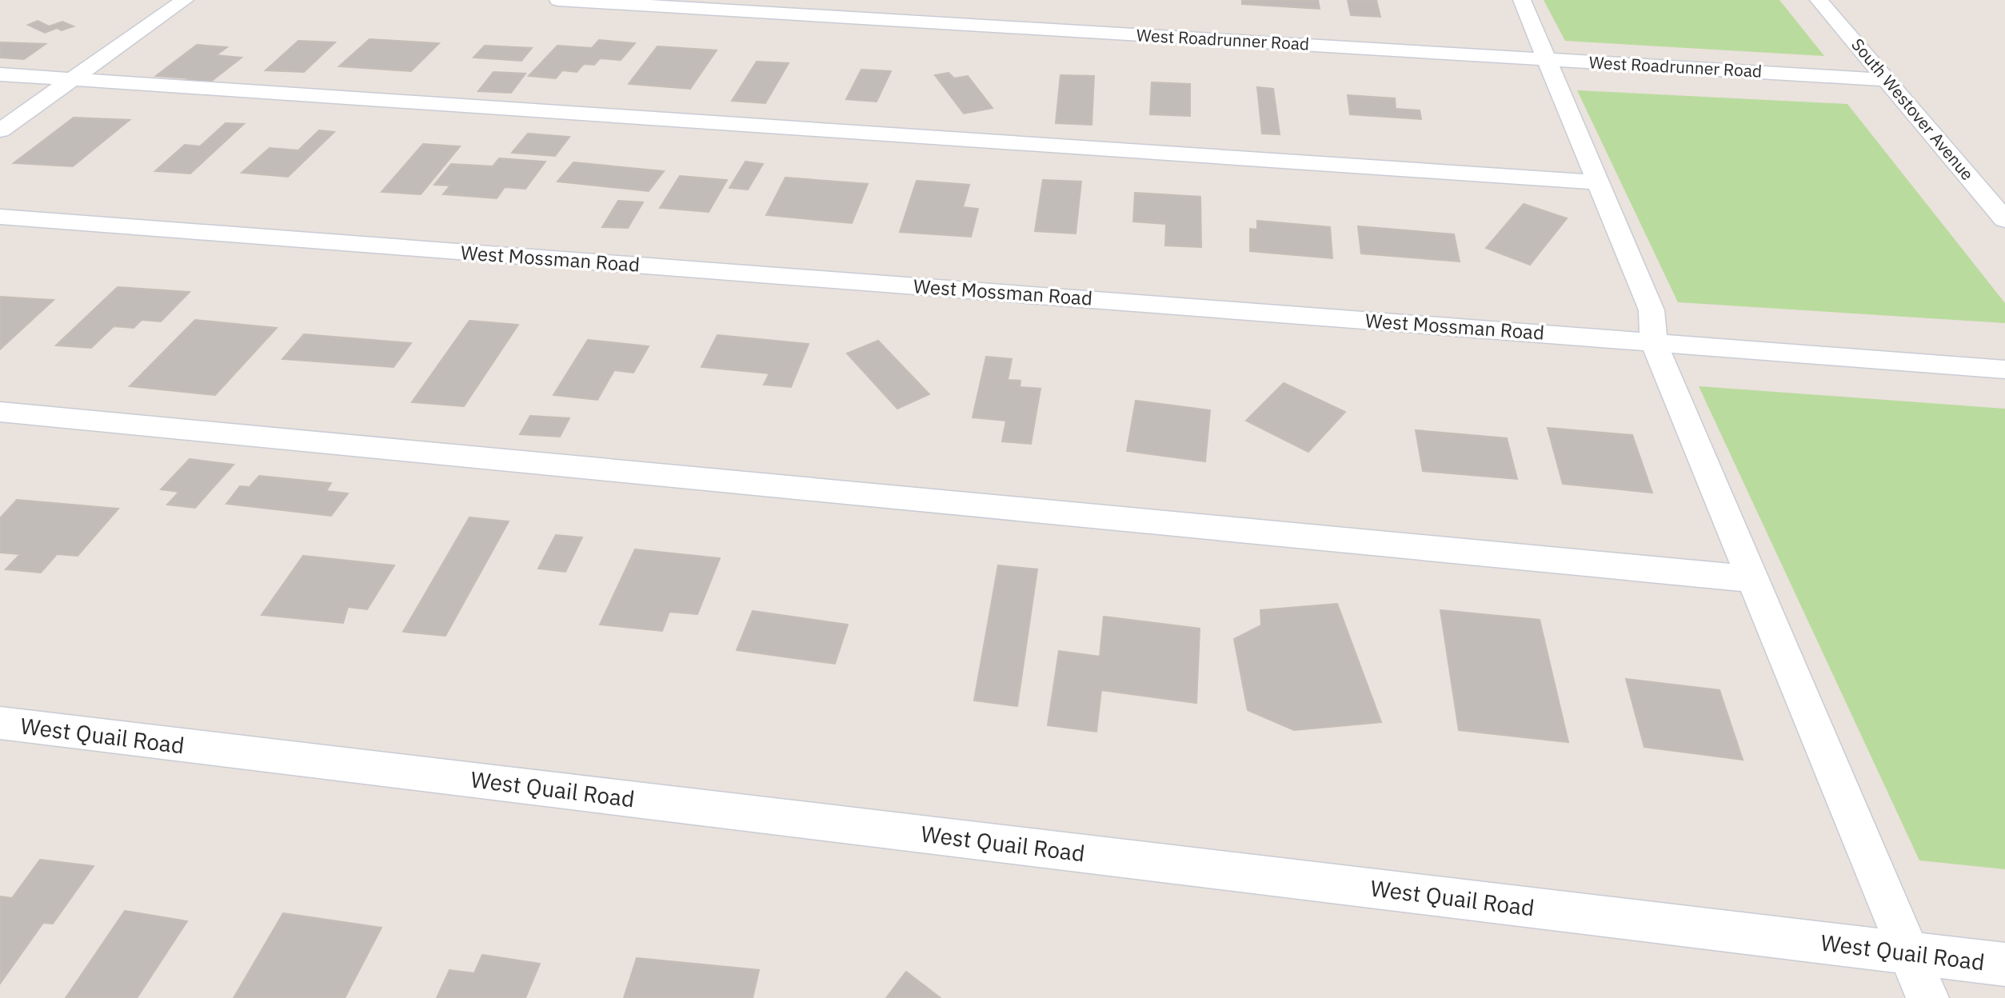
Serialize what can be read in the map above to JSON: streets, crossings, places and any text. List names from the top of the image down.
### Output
{
  "streets": {
    "street": [
      "West Roadrunner Road",
      "South Westover Avenue",
      "West Mossman Road",
      "West Quail Road"
    ]
  },
  "crossings": [
    ["West Roadrunner Road", "South Westover Avenue"]
  ]
}
